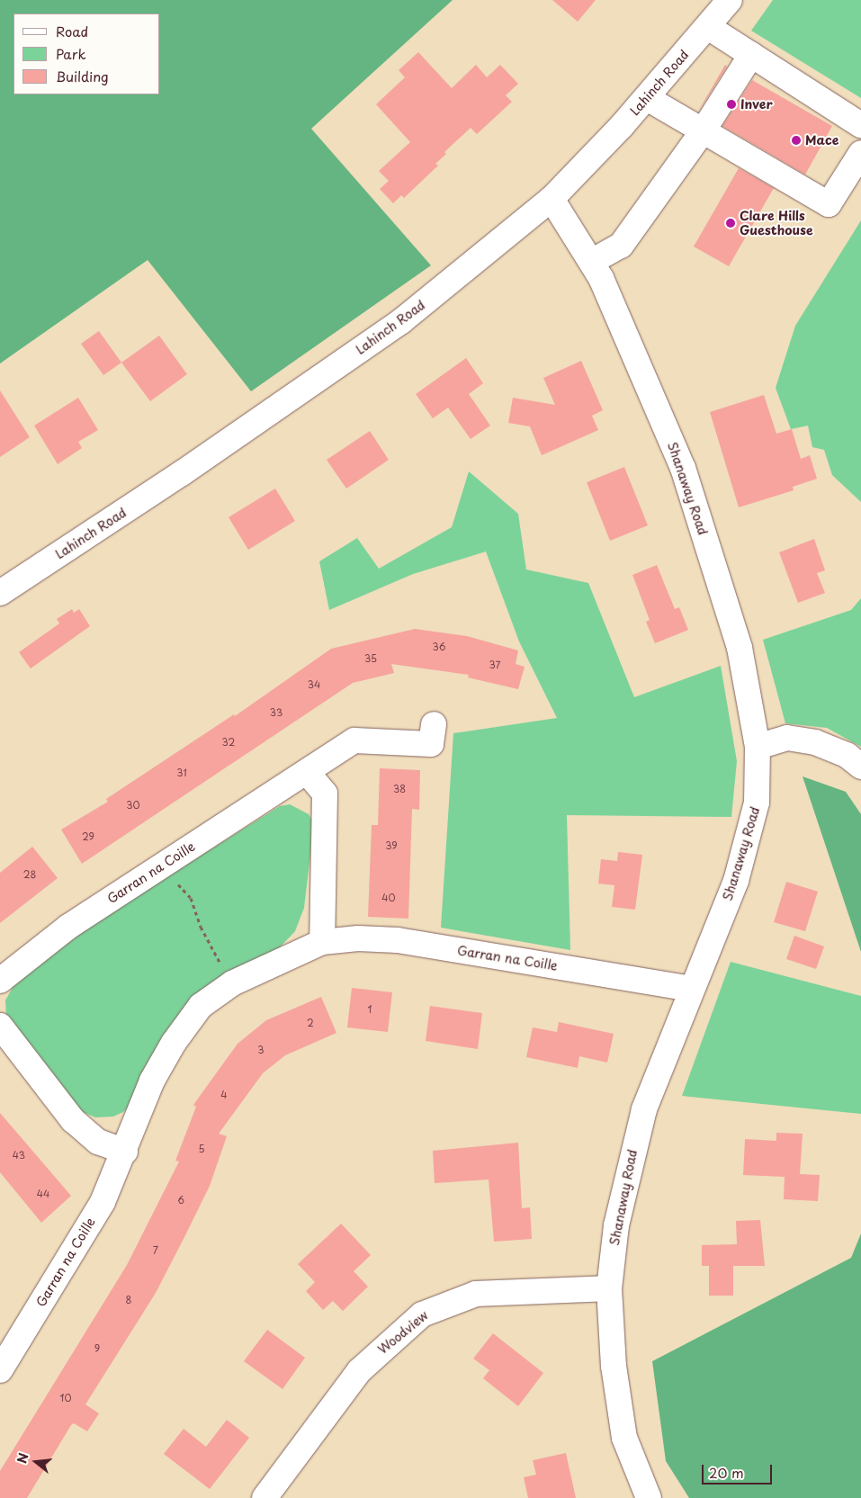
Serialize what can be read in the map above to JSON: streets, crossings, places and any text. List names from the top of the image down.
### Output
{
  "streets": {
    "street": [
      "Lahinch Road",
      "Shanaway Road",
      "Garran na Coille",
      "Woodview"
    ]
  },
  "crossings": [
    ["Lahinch Road", "Shanaway Road"],
    ["Shanaway Road", "Garran na Coille"],
    ["Shanaway Road", "Woodview"]
  ],
  "places": ["Inver", "Mace", "Clare Hills Guesthouse"],
  "house_numbers": [
    "36",
    "35",
    "37",
    "34",
    "33",
    "32",
    "31",
    "38",
    "30",
    "29",
    "39",
    "28",
    "40",
    "1",
    "2",
    "3",
    "4",
    "5",
    "43",
    "44",
    "6",
    "7",
    "8",
    "9",
    "10"
  ],
  "legend": ["Road", "Park", "Building"],
  "scale_bar": "20 m",
  "north": "left"
}
